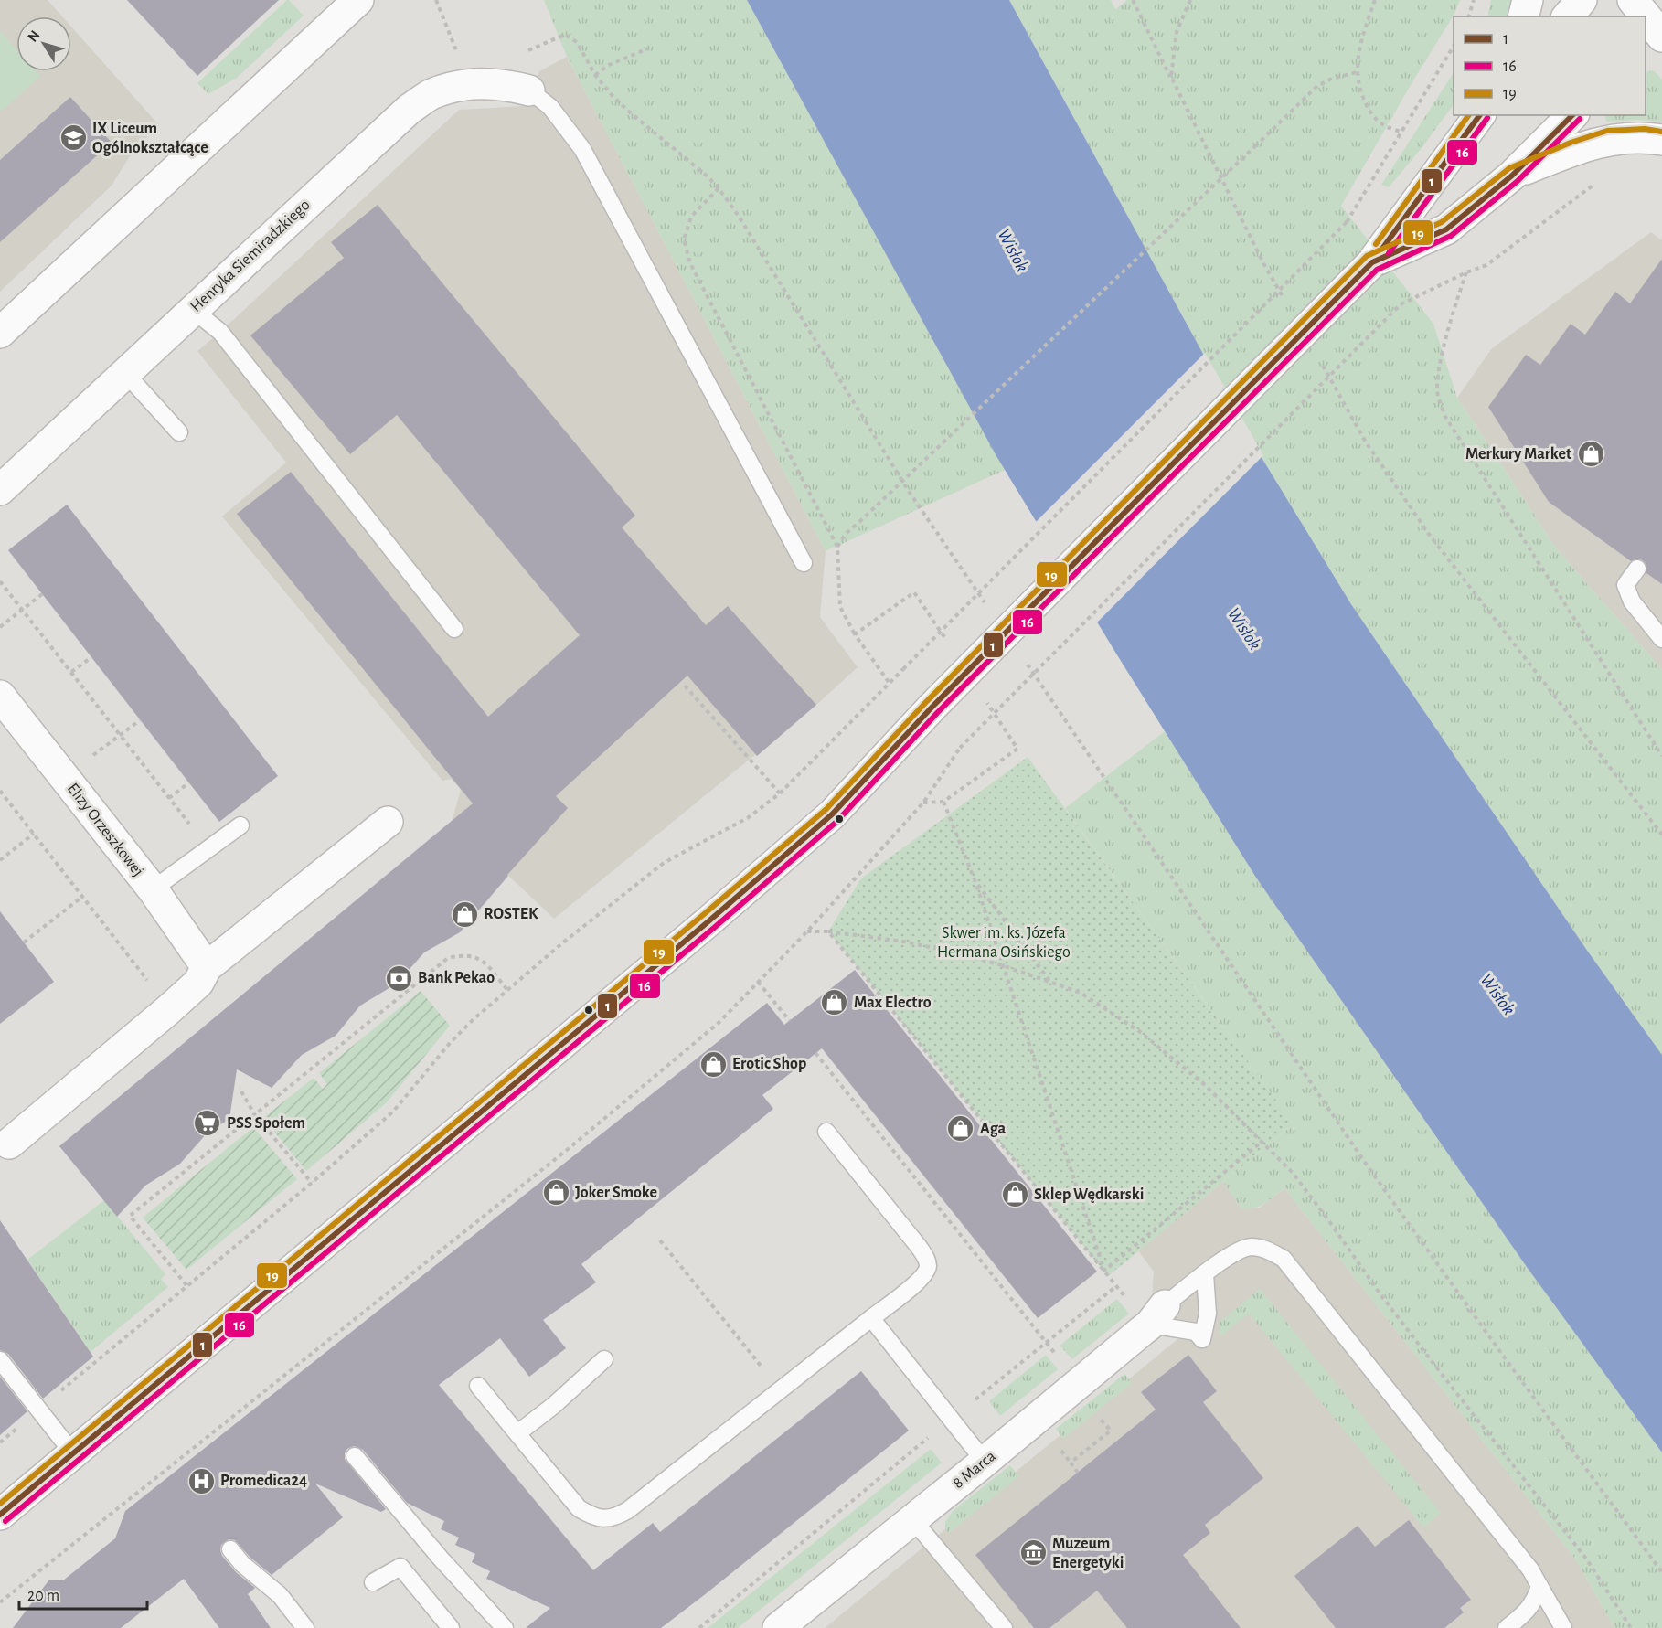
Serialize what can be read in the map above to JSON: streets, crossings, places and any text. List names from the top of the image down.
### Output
{
  "streets": {
    "main road": ["Henryka Siemiradzkiego", "Elizy Orzeszkowej", "8 Marca"]
  },
  "water": ["Wisłok"],
  "parks": ["Skwer im. ks. Józefa Hermana Osińskiego"],
  "places": {
    "school or university": ["IX Liceum Ogólnokształcące"],
    "shop": [
      "Merkury Market",
      "ROSTEK",
      "Max Electro",
      "Erotic Shop",
      "Aga",
      "Joker Smoke",
      "Sklep Wędkarski"
    ],
    "bank": ["Bank Pekao"],
    "supermarket": ["PSS Społem"],
    "hospital": ["Promedica24"],
    "museum": ["Muzeum Energetyki"]
  },
  "lines": ["transit line 1", "transit line 19", "transit line 16"],
  "legend": ["1", "16", "19"],
  "scale_bar": "20 m",
  "north": "top left"
}
